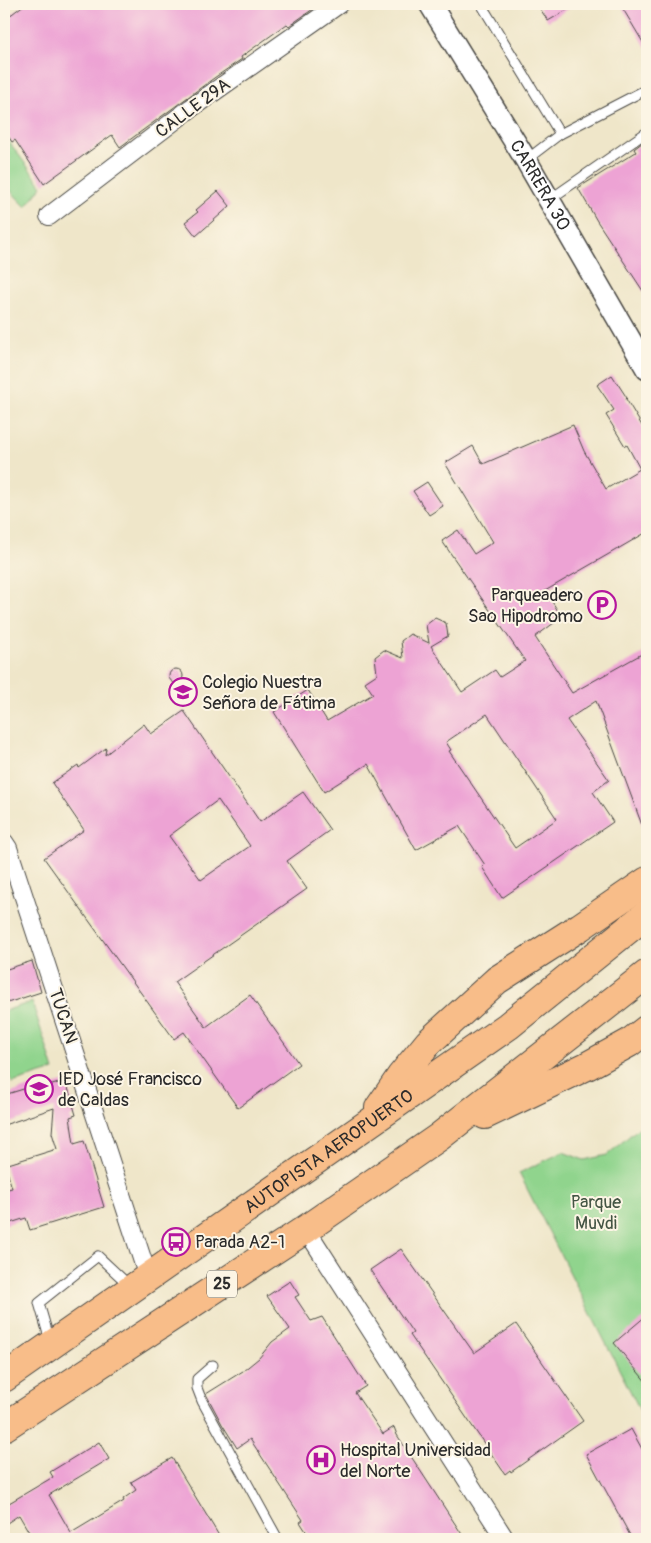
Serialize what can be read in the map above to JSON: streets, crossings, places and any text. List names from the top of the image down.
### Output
{
  "streets": {
    "highway": ["AUTOPISTA AEROPUERTO", "25"],
    "street": ["CALLE 29A", "CARRERA 30", "TUCAN"]
  },
  "crossings": [
    ["TUCAN", "AUTOPISTA AEROPUERTO"]
  ],
  "parks": ["Parque Muvdi"],
  "places": {
    "parking": ["Parqueadero Sao Hipodromo"],
    "school or university": ["Colegio Nuestra Señora de Fátima", "IED José Francisco de Caldas"],
    "bus stop": ["Parada A2-1"],
    "hospital": ["Hospital Universidad del Norte"]
  }
}
